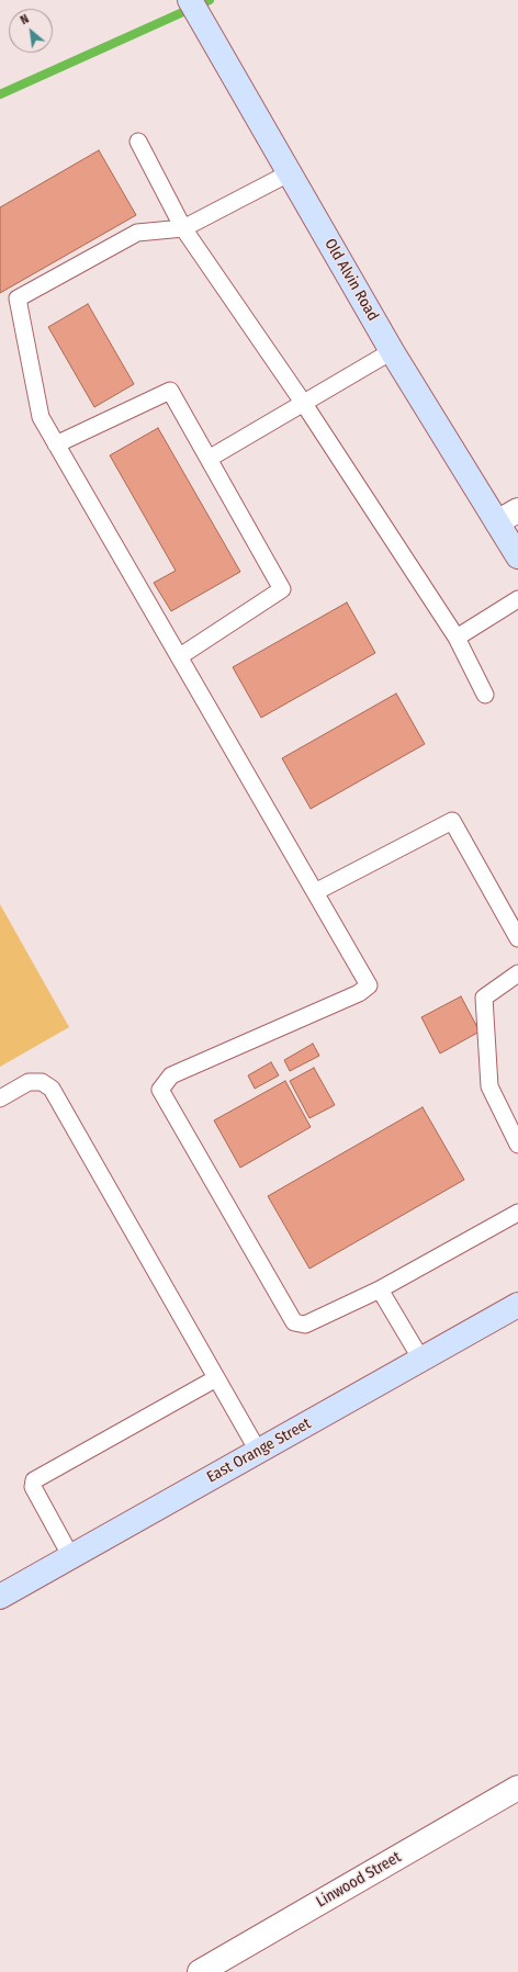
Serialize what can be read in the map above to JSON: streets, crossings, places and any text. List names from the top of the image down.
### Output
{
  "streets": {
    "street": ["Old Alvin Road", "East Orange Street", "Linwood Street"]
  },
  "north": "top left"
}
